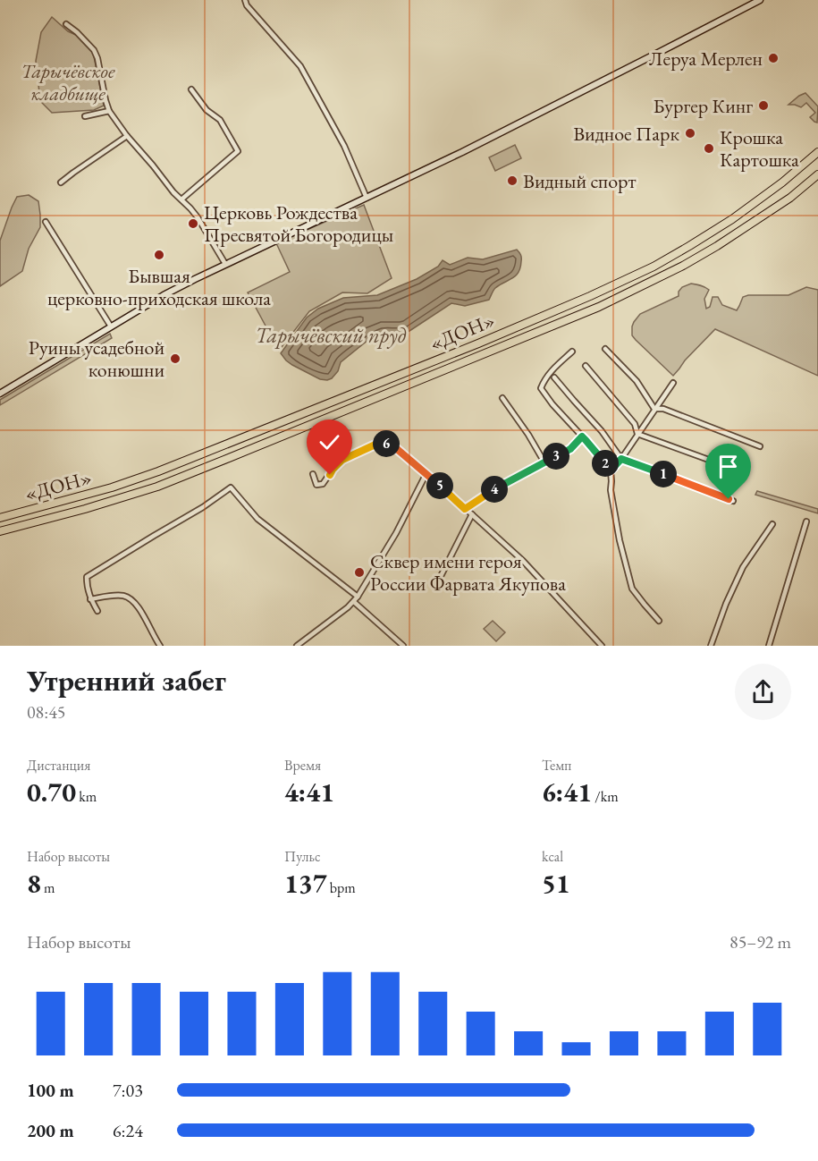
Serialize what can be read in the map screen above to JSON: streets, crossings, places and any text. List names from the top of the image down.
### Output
{
  "streets": {
    "highway": ["«ДОН»"]
  },
  "water": ["Тарычёвский пруд"],
  "parks": ["Тарычёвское кладбище"],
  "places": [
    "Леруа Мерлен",
    "Бургер Кинг",
    "Видное Парк",
    "Крошка Картошка",
    "Видный спорт",
    "Церковь Рождества Пресвятой Богородицы",
    "Бывшая церковно-приходская школа",
    "Руины усадебной конюшни",
    "Сквер имени героя России Фарвата Якупова"
  ],
  "page": {
    "pins": [
      "6",
      "3",
      "2",
      "1",
      "5",
      "4"
    ],
    "heading": ["Утренний забег", "08:45"],
    "stats": [
      ["Дистанция", "0.70 km"],
      ["Время", "4:41"],
      ["Темп", "6:41 /km"],
      ["Набор высоты", "8 m"],
      ["Пульс", "137 bpm"],
      ["kcal", "51"]
    ],
    "chart": ["Набор высоты", "85–92 m"],
    "list": [
      {
        "name": "100 m",
        "note": "7:03"
      },
      {
        "name": "200 m",
        "note": "6:24"
      }
    ]
  }
}
